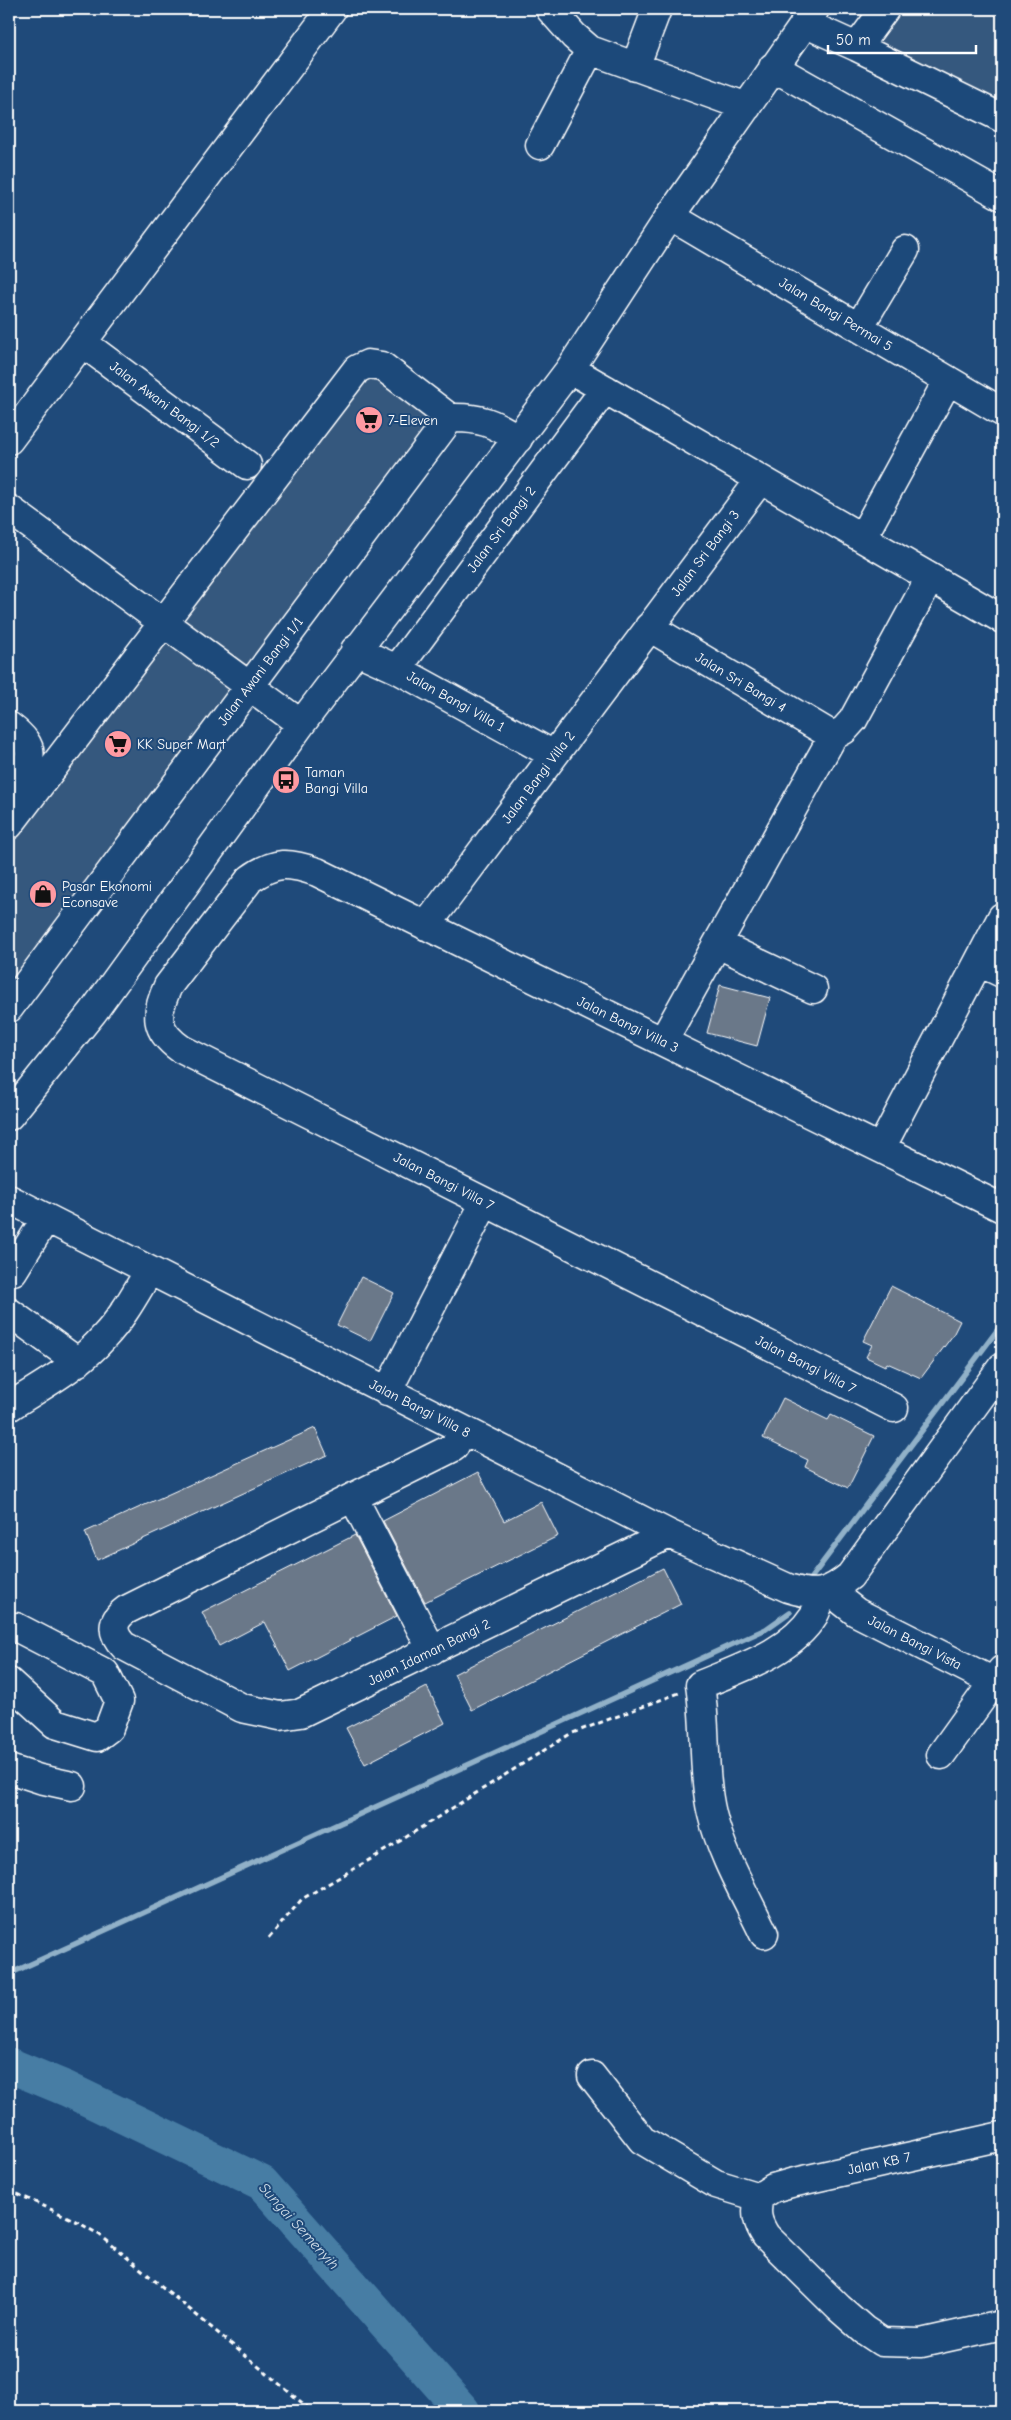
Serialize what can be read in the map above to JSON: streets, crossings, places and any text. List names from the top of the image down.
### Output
{
  "streets": {
    "street": [
      "Jalan Bangi Permai 5",
      "Jalan Awani Bangi 1/2",
      "Jalan Sri Bangi 2",
      "Jalan Sri Bangi 3",
      "Jalan Awani Bangi 1/1",
      "Jalan Sri Bangi 4",
      "Jalan Bangi Villa 1",
      "Jalan Bangi Villa 2",
      "Jalan Bangi Villa 3",
      "Jalan Bangi Villa 7",
      "Jalan Bangi Villa 8",
      "Jalan Bangi Vista",
      "Jalan Idaman Bangi 2",
      "Jalan KB 7"
    ]
  },
  "crossings": [
    ["Jalan Sri Bangi 2", "Jalan Bangi Villa 1"],
    ["Jalan Sri Bangi 3", "Jalan Sri Bangi 4"],
    ["Jalan Sri Bangi 3", "Jalan Bangi Villa 2"],
    ["Jalan Sri Bangi 4", "Jalan Bangi Villa 2"],
    ["Jalan Bangi Villa 1", "Jalan Bangi Villa 2"],
    ["Jalan Bangi Villa 2", "Jalan Bangi Villa 3"],
    ["Jalan Bangi Villa 3", "Jalan Bangi Villa 7"],
    ["Jalan Bangi Villa 8", "Jalan Bangi Vista"],
    ["Jalan Bangi Villa 8", "Jalan Idaman Bangi 2"]
  ],
  "water": ["Sungai Semenyih"],
  "places": {
    "supermarket": ["7-Eleven", "KK Super Mart"],
    "bus stop": ["Taman Bangi Villa"],
    "shop": ["Pasar Ekonomi Econsave"]
  },
  "scale_bar": "50 m"
}
